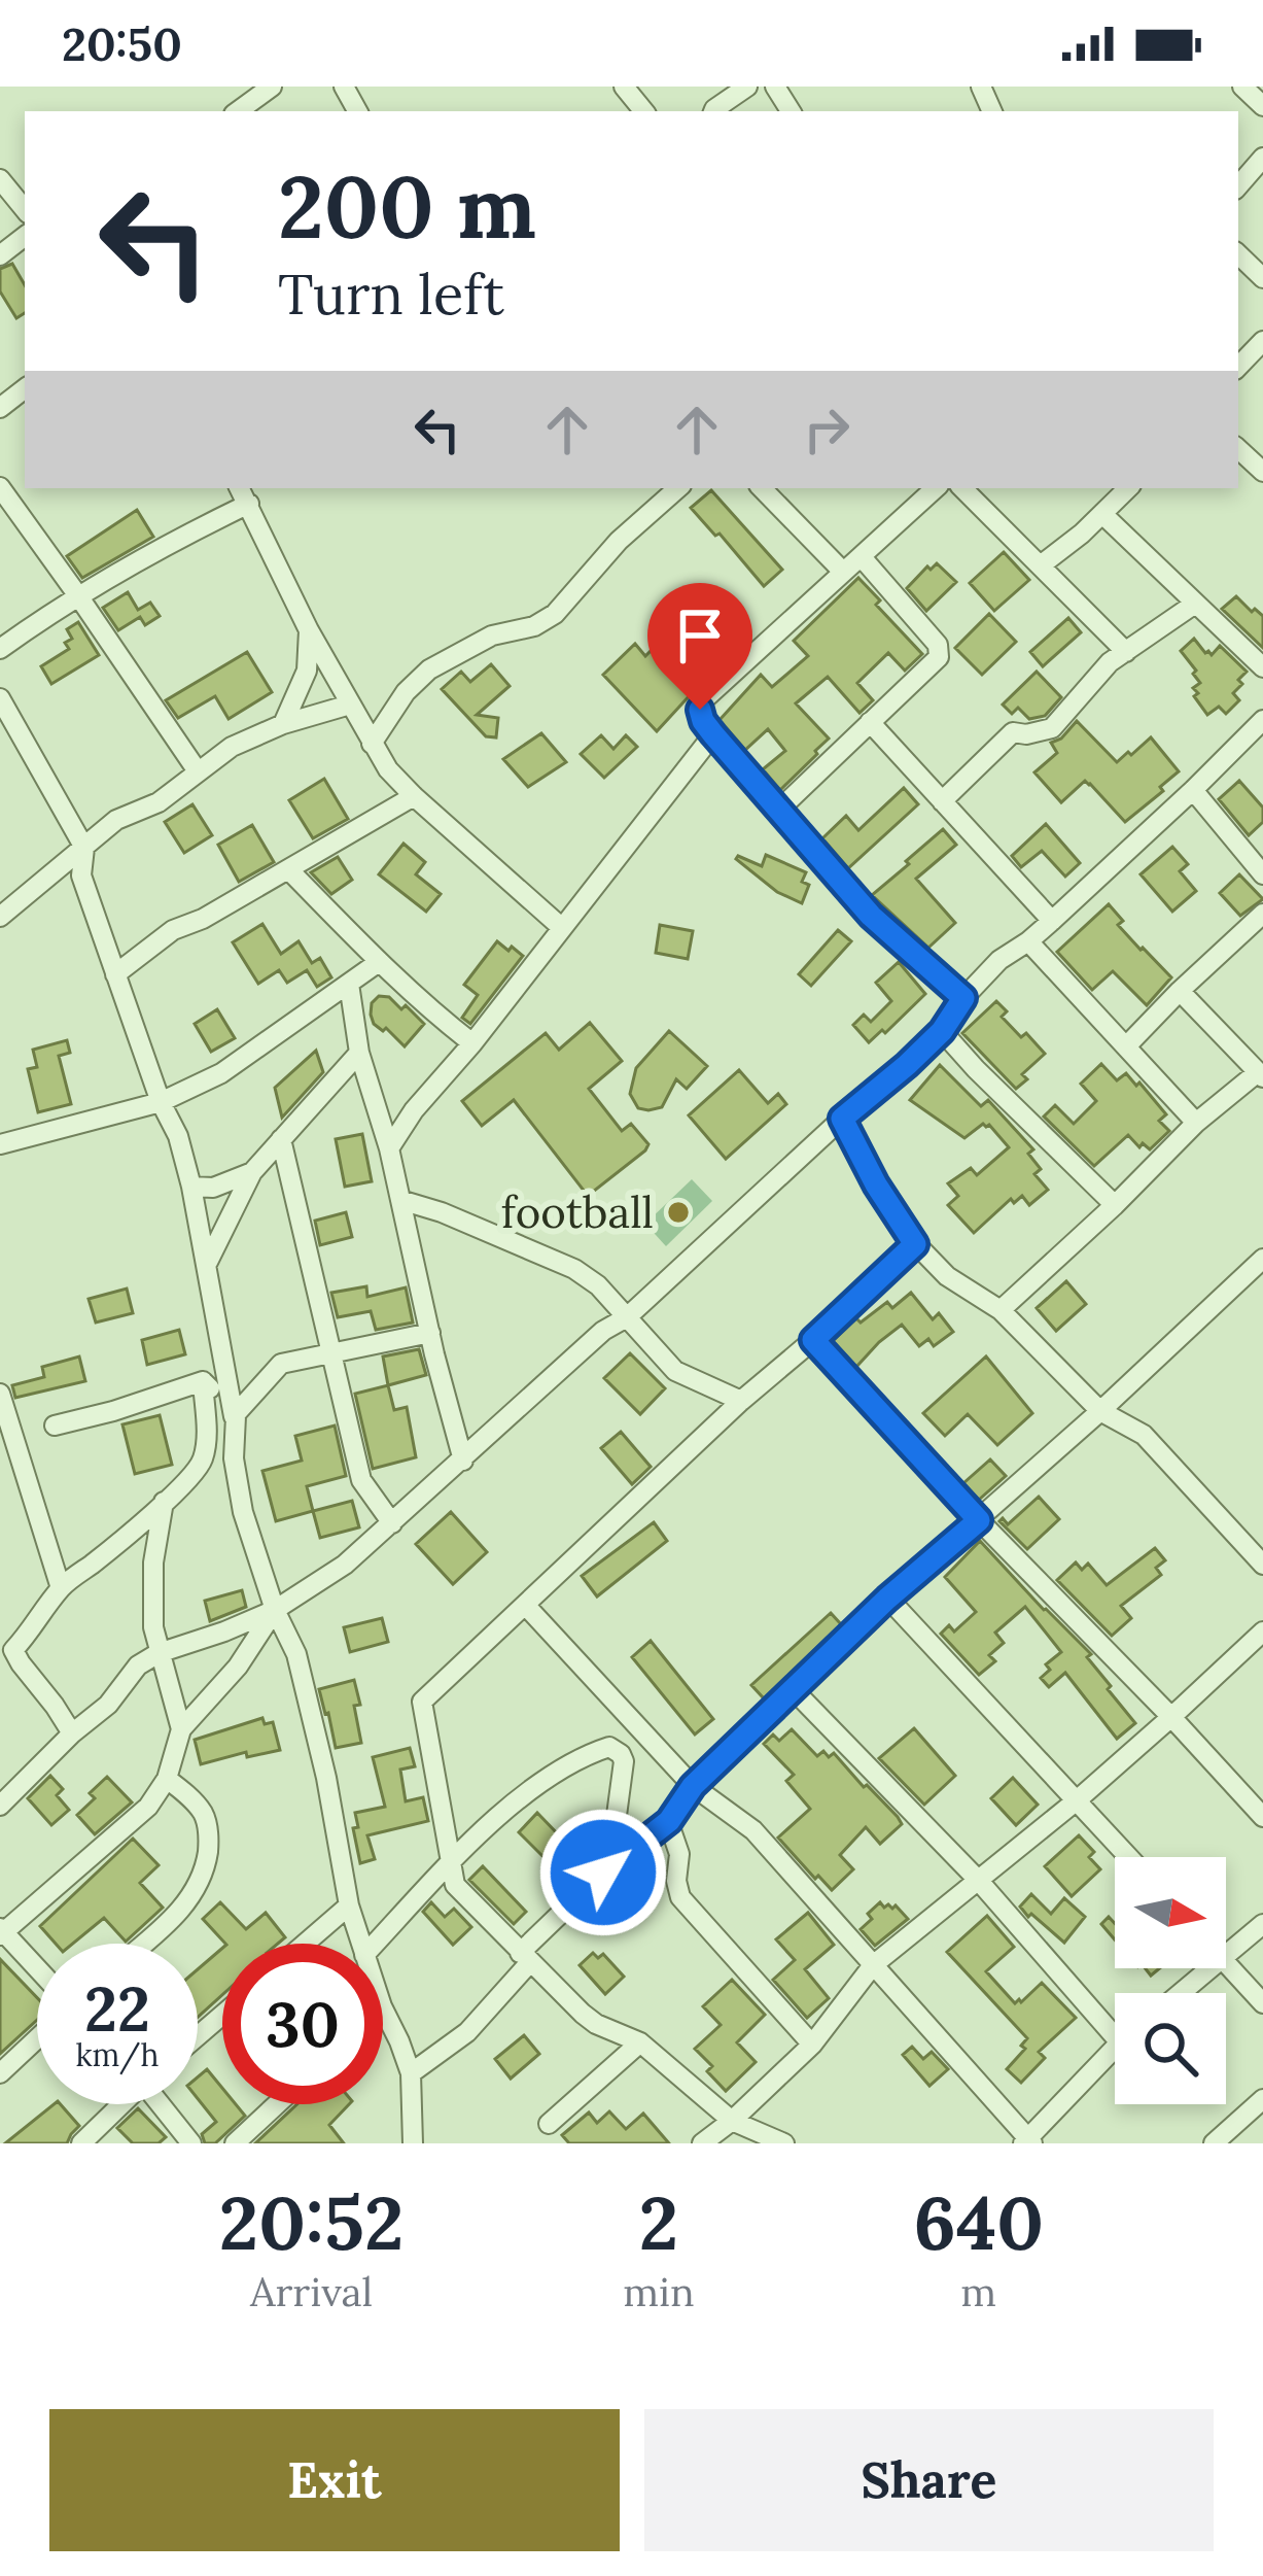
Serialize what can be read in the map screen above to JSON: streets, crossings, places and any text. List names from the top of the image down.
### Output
{
  "places": ["football"],
  "north": "right",
  "page": {
    "status": "20:50",
    "turn": ["200 m", "Turn left"],
    "speed": "22 km/h",
    "limit": "30",
    "eta": [
      "20:52",
      "Arrival",
      "2",
      "min",
      "640",
      "m"
    ],
    "buttons": ["Exit", "Share"]
  }
}
